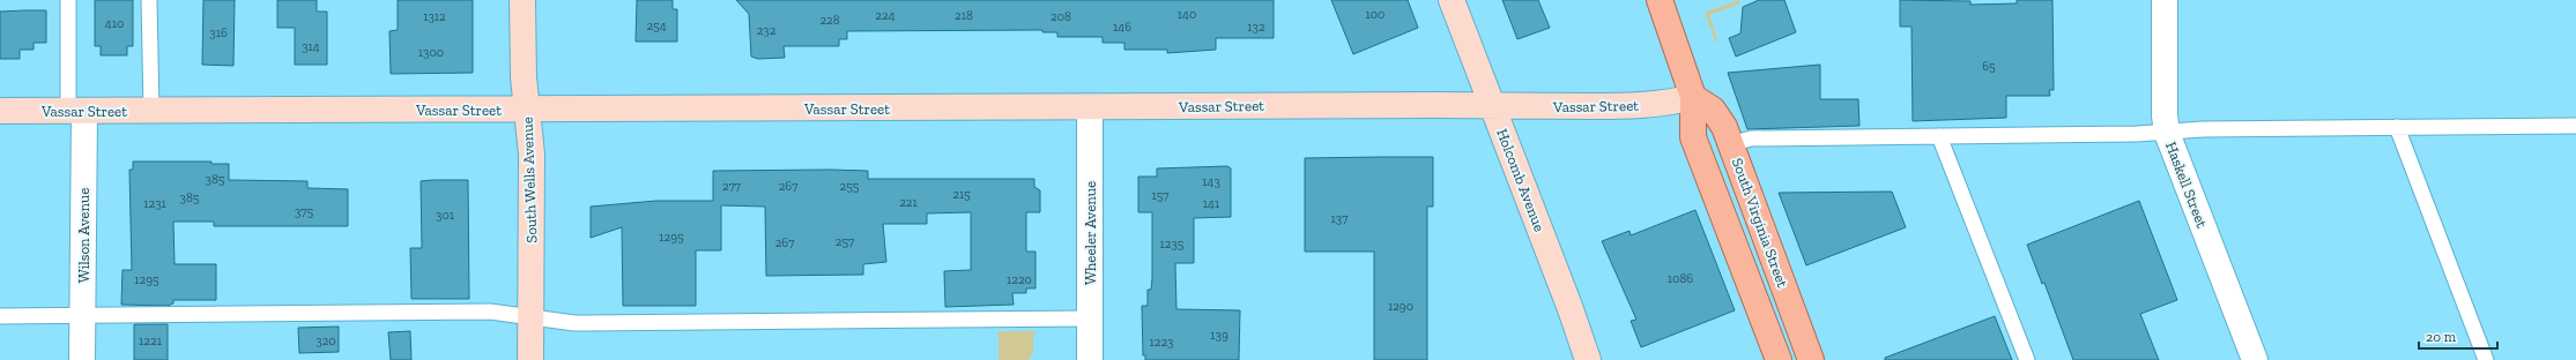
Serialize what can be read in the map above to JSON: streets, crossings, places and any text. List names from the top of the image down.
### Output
{
  "streets": {
    "main road": ["South Virginia Street"],
    "street": [
      "Vassar Street",
      "South Wells Avenue",
      "Holcomb Avenue",
      "Haskell Street",
      "Wheeler Avenue",
      "Wilson Avenue"
    ]
  },
  "crossings": [
    ["Vassar Street", "South Wells Avenue"],
    ["Vassar Street", "Holcomb Avenue"],
    ["Vassar Street", "South Virginia Street"],
    ["Vassar Street", "Wheeler Avenue"],
    ["Vassar Street", "Wilson Avenue"]
  ],
  "house_numbers": [
    "140",
    "100",
    "224",
    "218",
    "1312",
    "208",
    "228",
    "410",
    "254",
    "146",
    "132",
    "232",
    "316",
    "314",
    "1300",
    "65",
    "385",
    "143",
    "277",
    "267",
    "255",
    "215",
    "157",
    "385",
    "221",
    "1231",
    "141",
    "375",
    "301",
    "137",
    "1295",
    "257",
    "267",
    "1235",
    "1086",
    "1295",
    "1220",
    "1290",
    "139",
    "1221",
    "320",
    "1223"
  ],
  "scale_bar": "20 m"
}
